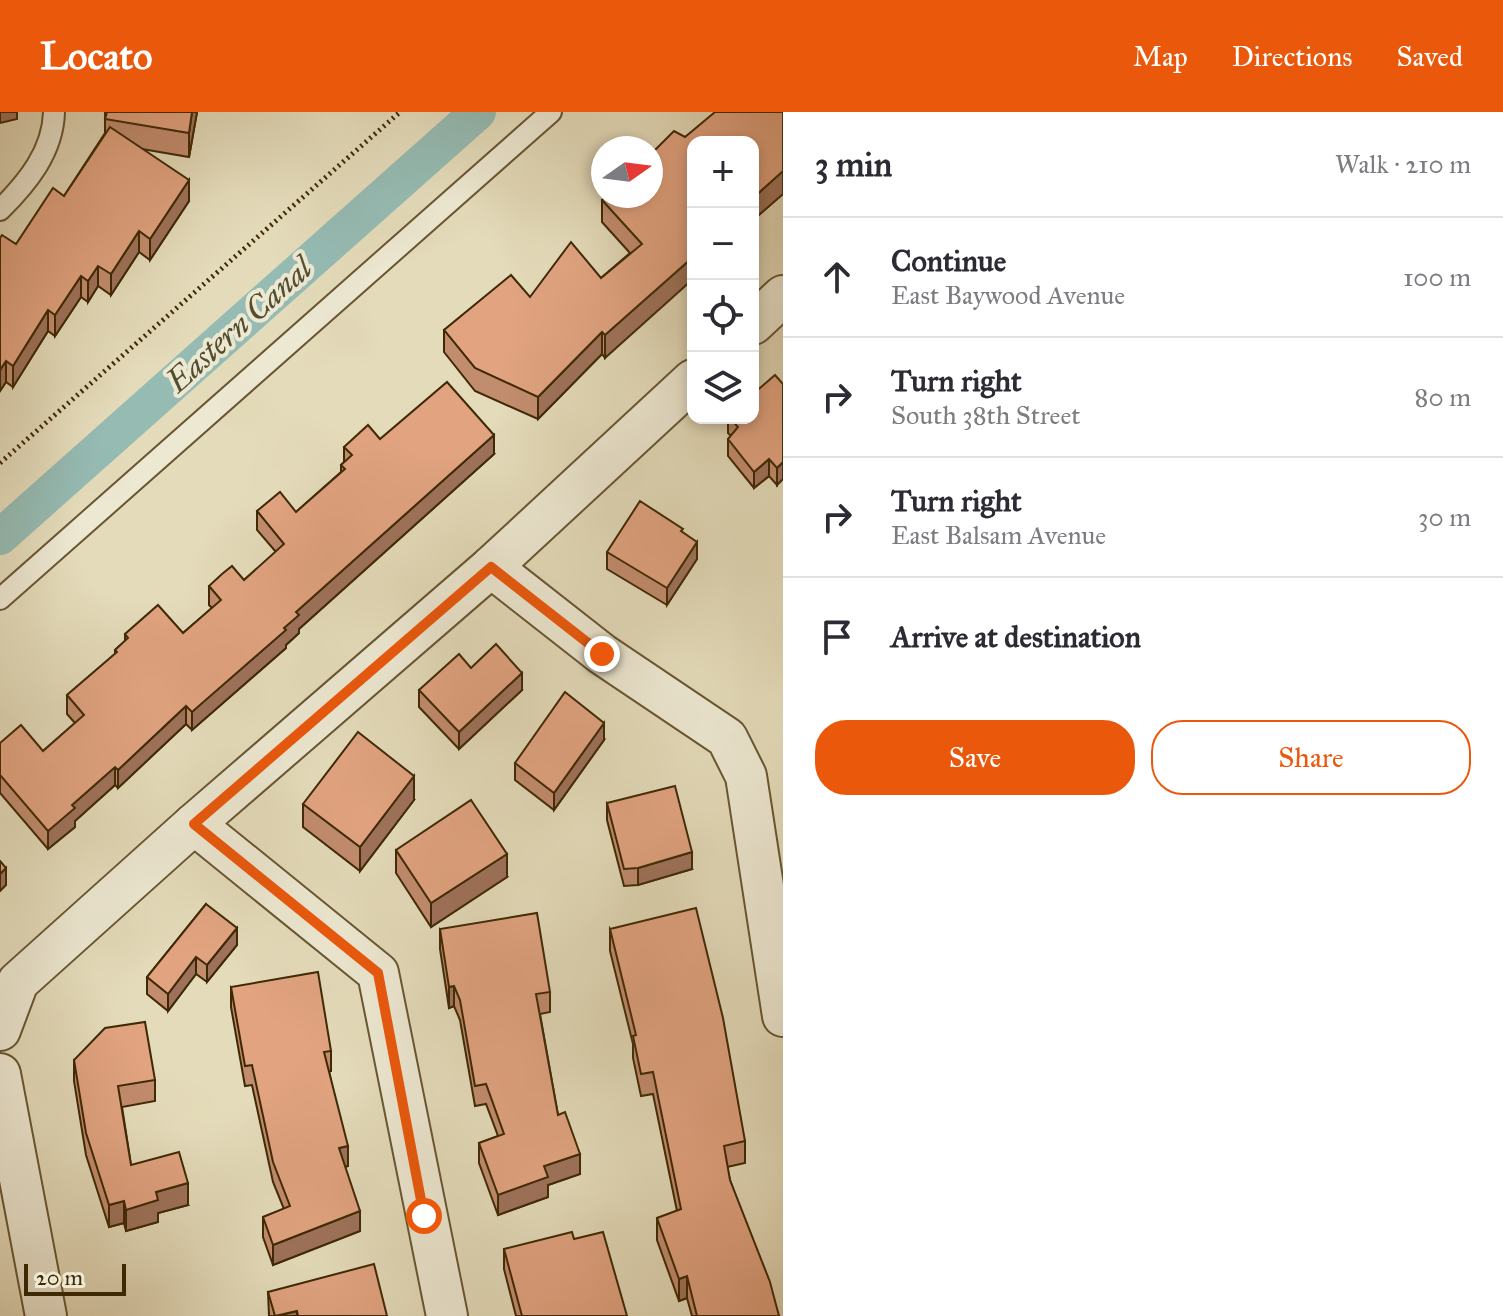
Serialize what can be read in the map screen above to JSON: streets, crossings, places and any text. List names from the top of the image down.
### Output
{
  "water": ["Eastern Canal"],
  "scale_bar": "20 m",
  "north": "right",
  "page": {
    "header": "Locato",
    "nav": ["Map", "Directions", "Saved"],
    "heading": ["3 min", "Walk · 210 m"],
    "map_buttons": ["+", "−"],
    "list": [
      ["Continue", "East Baywood Avenue", "100 m"],
      ["Turn right", "South 38th Street", "80 m"],
      ["Turn right", "East Balsam Avenue", "30 m"],
      "Arrive at destination"
    ],
    "buttons": ["Save", "Share"],
    "scale": "20 m"
  }
}
